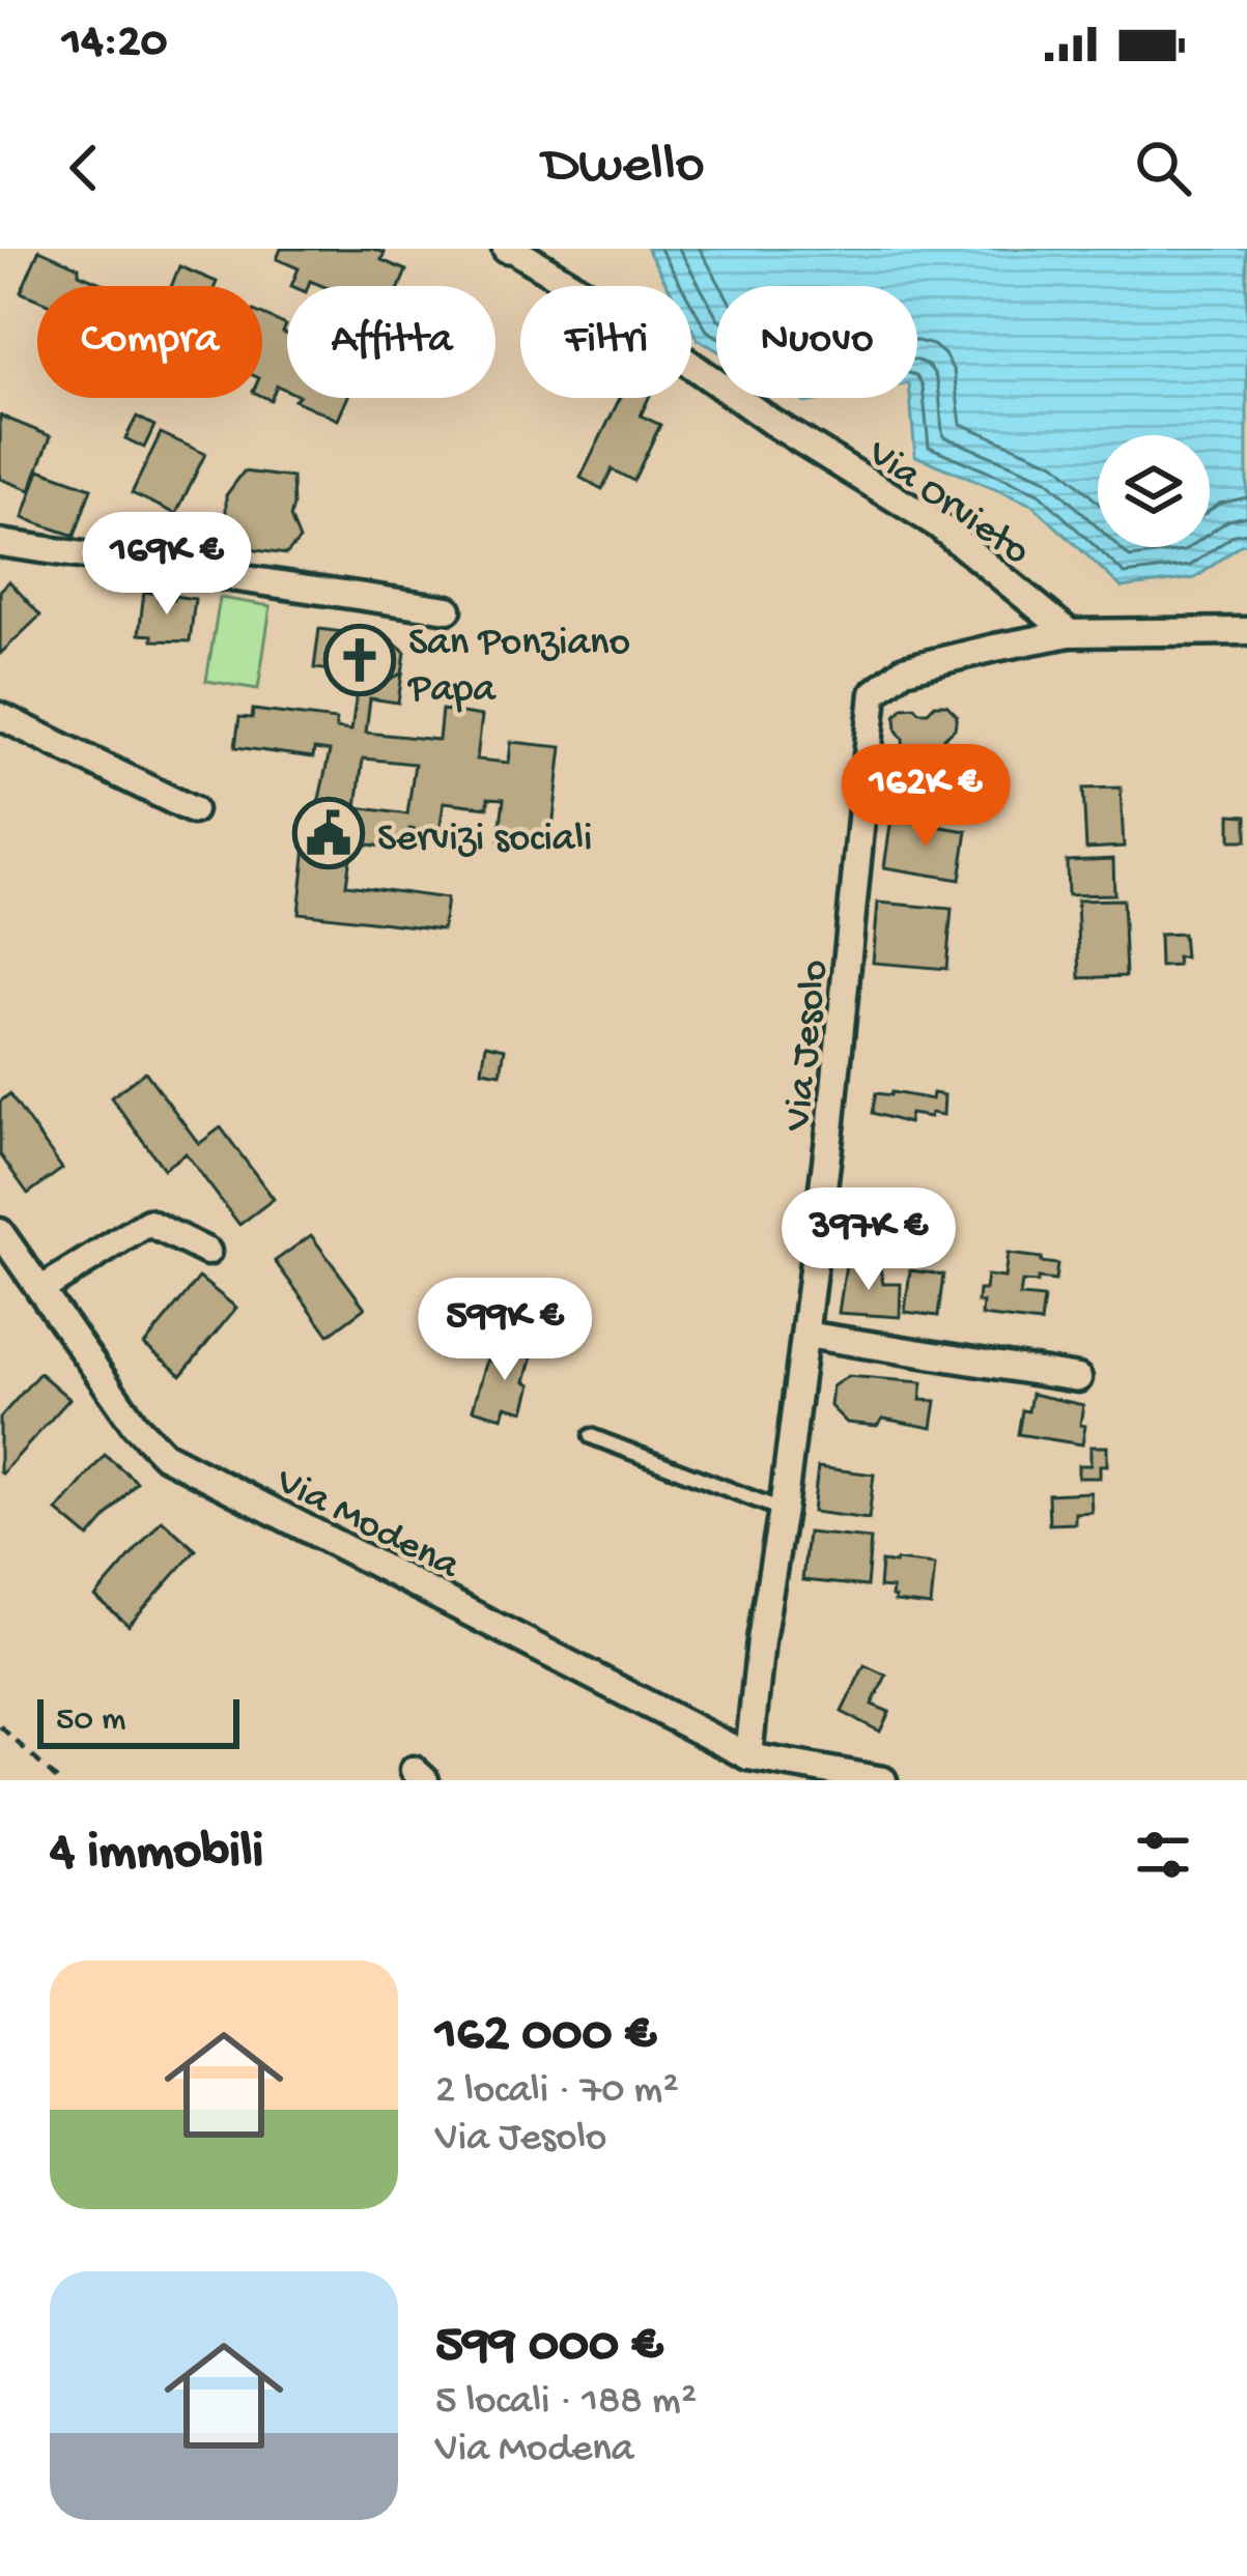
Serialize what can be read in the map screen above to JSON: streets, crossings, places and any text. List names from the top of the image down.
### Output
{
  "streets": {
    "street": ["Via Orvieto", "Via Jesolo", "Via Modena"]
  },
  "crossings": [
    ["Via Orvieto", "Via Jesolo"],
    ["Via Jesolo", "Via Modena"]
  ],
  "places": {
    "church": ["San Ponziano Papa"],
    "public building": ["Servizi sociali"]
  },
  "scale_bar": "50 m",
  "page": {
    "status": "14:20",
    "header": "Dwello",
    "chip": [
      "Compra",
      "Affitta",
      "Filtri",
      "Nuovo"
    ],
    "price": [
      "169K €",
      "162K €",
      "397K €",
      "599K €"
    ],
    "scale": "50 m",
    "heading": "4 immobili",
    "list": [
      {
        "name": "162 000 €",
        "note": "2 locali · 70 m² · Via Jesolo"
      },
      {
        "name": "599 000 €",
        "note": "5 locali · 188 m² · Via Modena"
      }
    ]
  }
}
